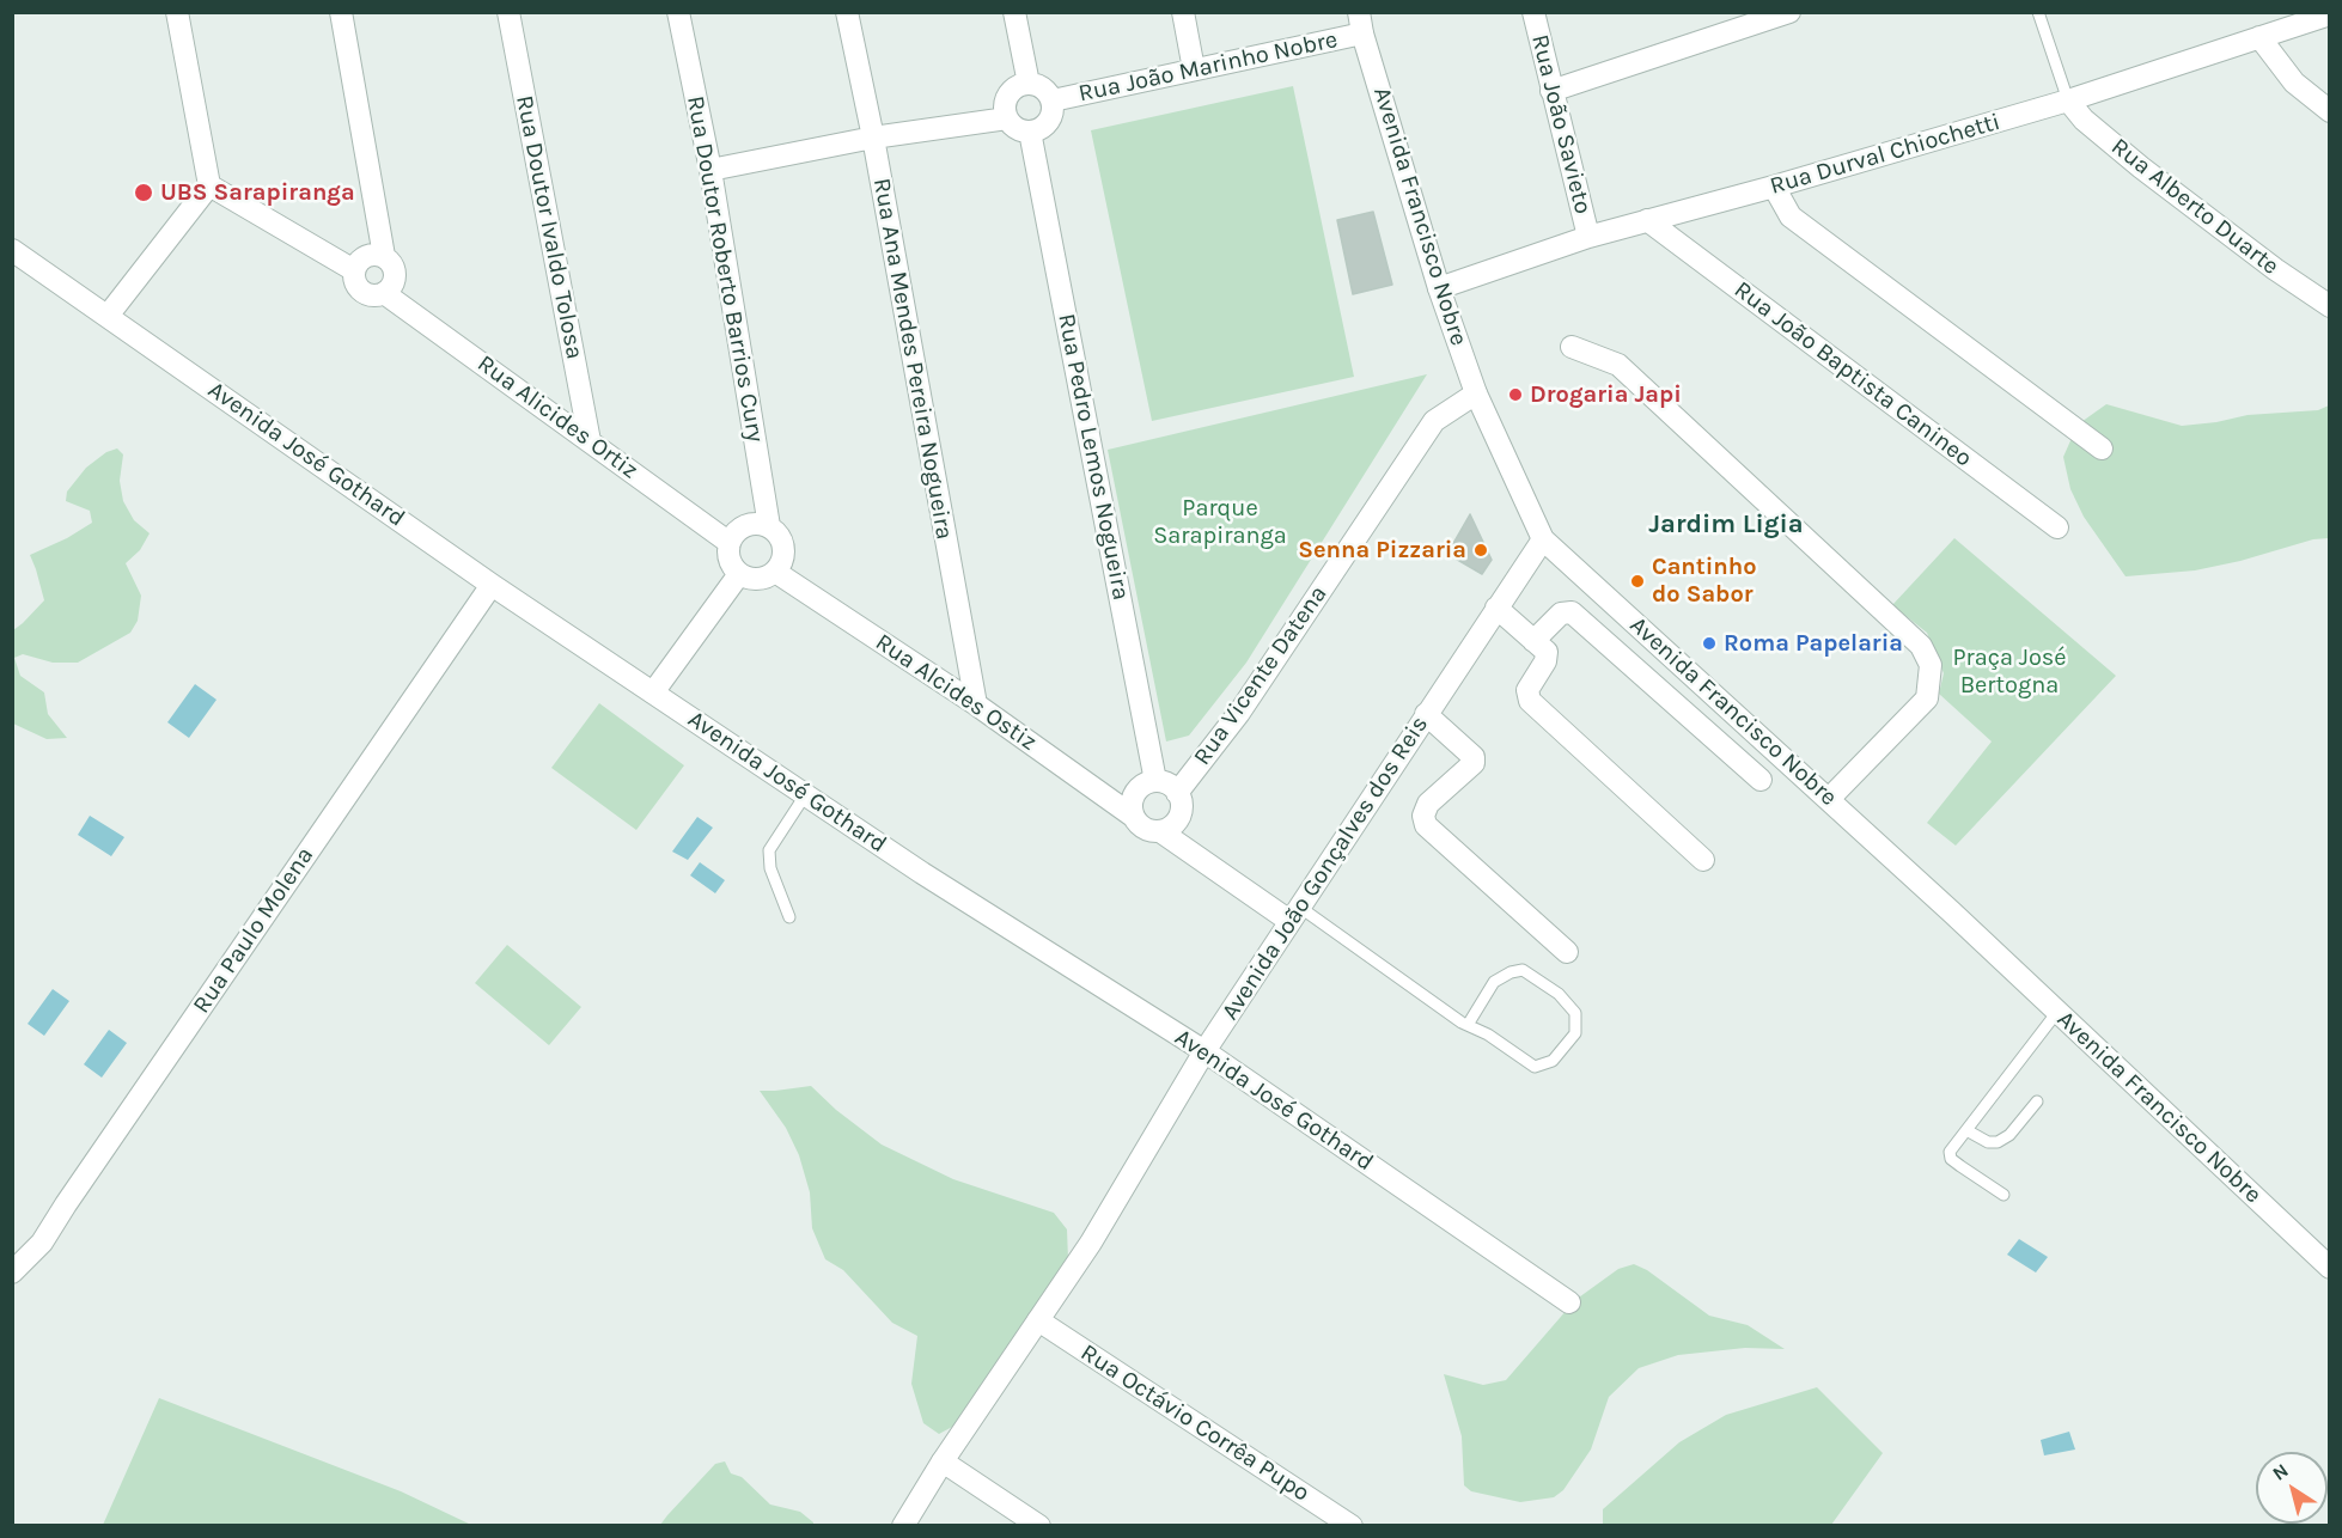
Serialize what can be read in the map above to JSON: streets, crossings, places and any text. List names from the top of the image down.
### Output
{
  "streets": {
    "street": [
      "Rua João Marinho Nobre",
      "Rua João Savieto",
      "Rua Durval Chiochetti",
      "Rua Alberto Duarte",
      "Avenida Francisco Nobre",
      "Rua Doutor Ivaldo Tolosa",
      "Rua Doutor Roberto Barrios Cury",
      "Rua Ana Mendes Pereira Nogueira",
      "Rua João Baptista Canineo",
      "Rua Alicides Ortiz",
      "Avenida José Gothard",
      "Rua Pedro Lemos Nogueira",
      "Rua Vicente Datena",
      "Rua Alcides Ostiz",
      "Avenida João Gonçalves dos Reis",
      "Rua Paulo Molena",
      "Rua Octávio Corrêa Pupo"
    ]
  },
  "crossings": [
    ["Rua João Marinho Nobre", "Avenida Francisco Nobre"],
    ["Rua João Marinho Nobre", "Rua Pedro Lemos Nogueira"],
    ["Rua João Savieto", "Rua Durval Chiochetti"],
    ["Rua Durval Chiochetti", "Rua Alberto Duarte"],
    ["Rua Durval Chiochetti", "Avenida Francisco Nobre"],
    ["Rua Durval Chiochetti", "Rua João Baptista Canineo"],
    ["Avenida Francisco Nobre", "Rua Vicente Datena"],
    ["Avenida Francisco Nobre", "Avenida João Gonçalves dos Reis"],
    ["Rua Doutor Ivaldo Tolosa", "Rua Alicides Ortiz"],
    ["Rua Doutor Roberto Barrios Cury", "Rua Alicides Ortiz"],
    ["Rua Doutor Roberto Barrios Cury", "Rua Alcides Ostiz"],
    ["Rua Ana Mendes Pereira Nogueira", "Rua Alcides Ostiz"],
    ["Rua Alicides Ortiz", "Rua Alcides Ostiz"],
    ["Avenida José Gothard", "Avenida João Gonçalves dos Reis"],
    ["Avenida José Gothard", "Rua Paulo Molena"],
    ["Rua Pedro Lemos Nogueira", "Rua Vicente Datena"],
    ["Rua Pedro Lemos Nogueira", "Rua Alcides Ostiz"],
    ["Rua Vicente Datena", "Rua Alcides Ostiz"],
    ["Avenida João Gonçalves dos Reis", "Rua Octávio Corrêa Pupo"]
  ],
  "districts": ["Jardim Ligia"],
  "parks": ["Parque Sarapiranga", "Praça José Bertogna"],
  "places": [
    "UBS Sarapiranga",
    "Drogaria Japi",
    "Senna Pizzaria",
    "Cantinho do Sabor",
    "Roma Papelaria"
  ],
  "north": "top left"
}
